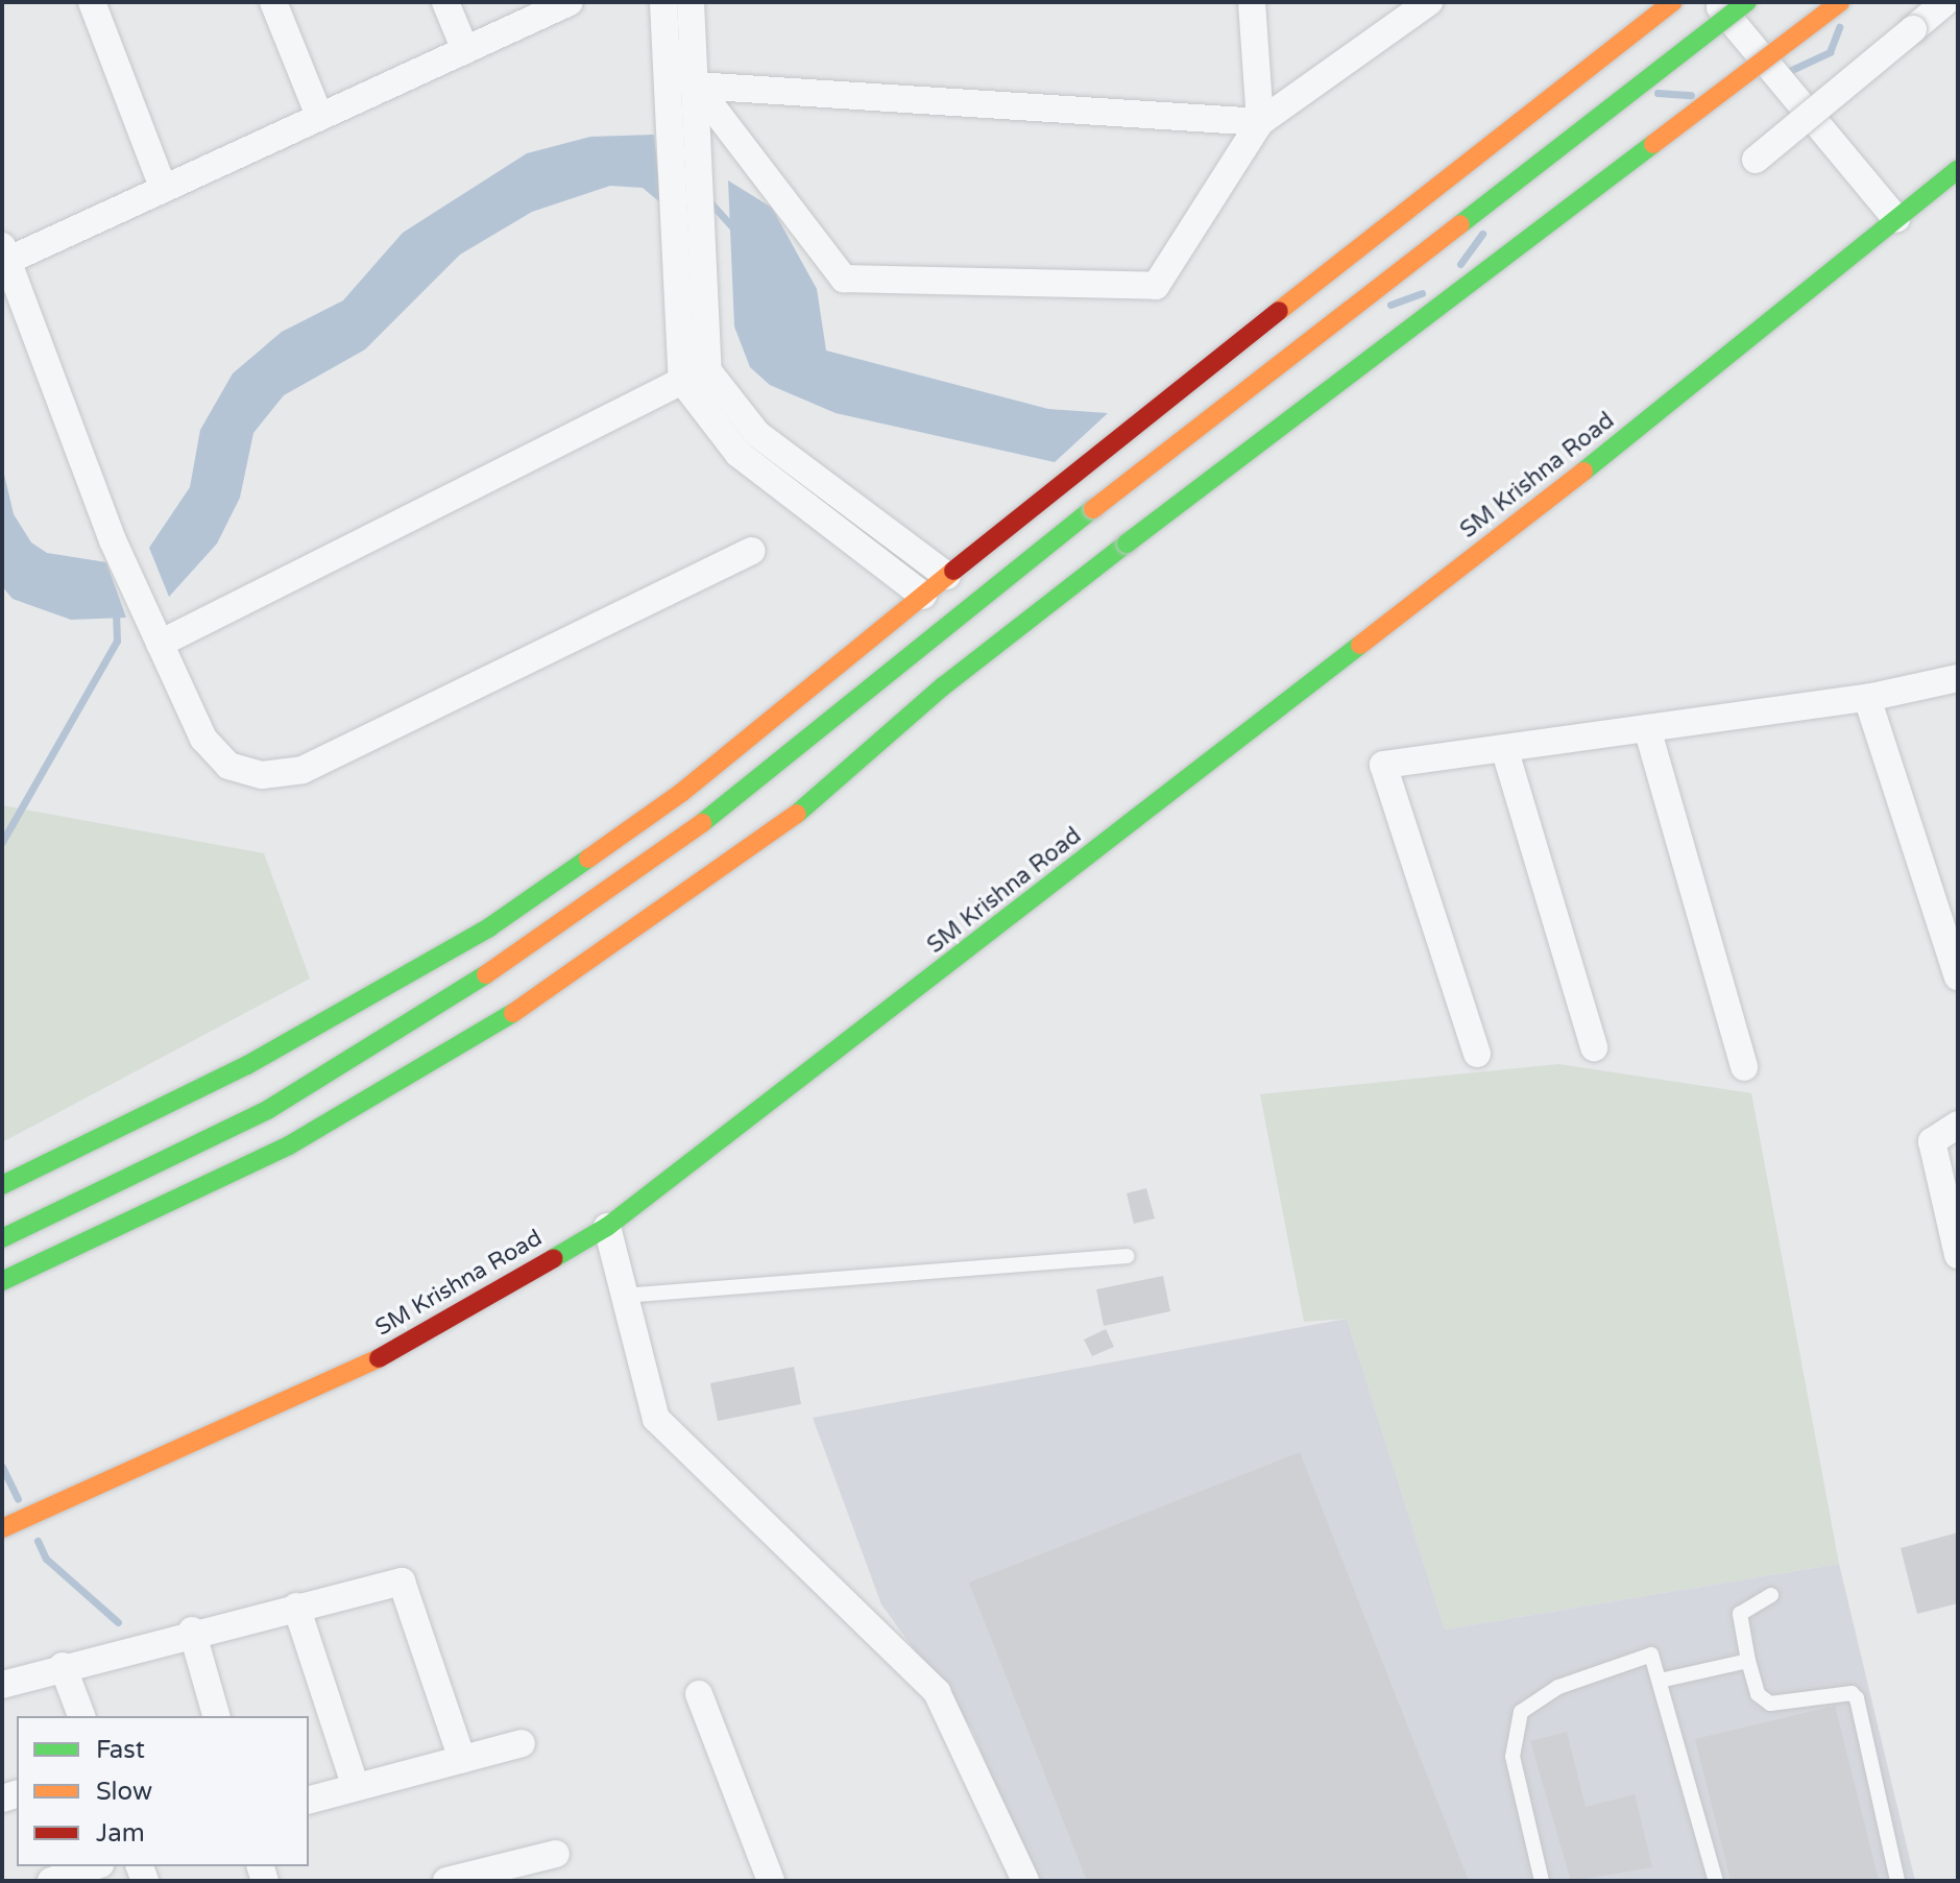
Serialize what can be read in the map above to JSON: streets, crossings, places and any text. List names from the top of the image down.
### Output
{
  "streets": {
    "main road": ["SM Krishna Road"]
  },
  "legend": ["Fast", "Slow", "Jam"]
}
